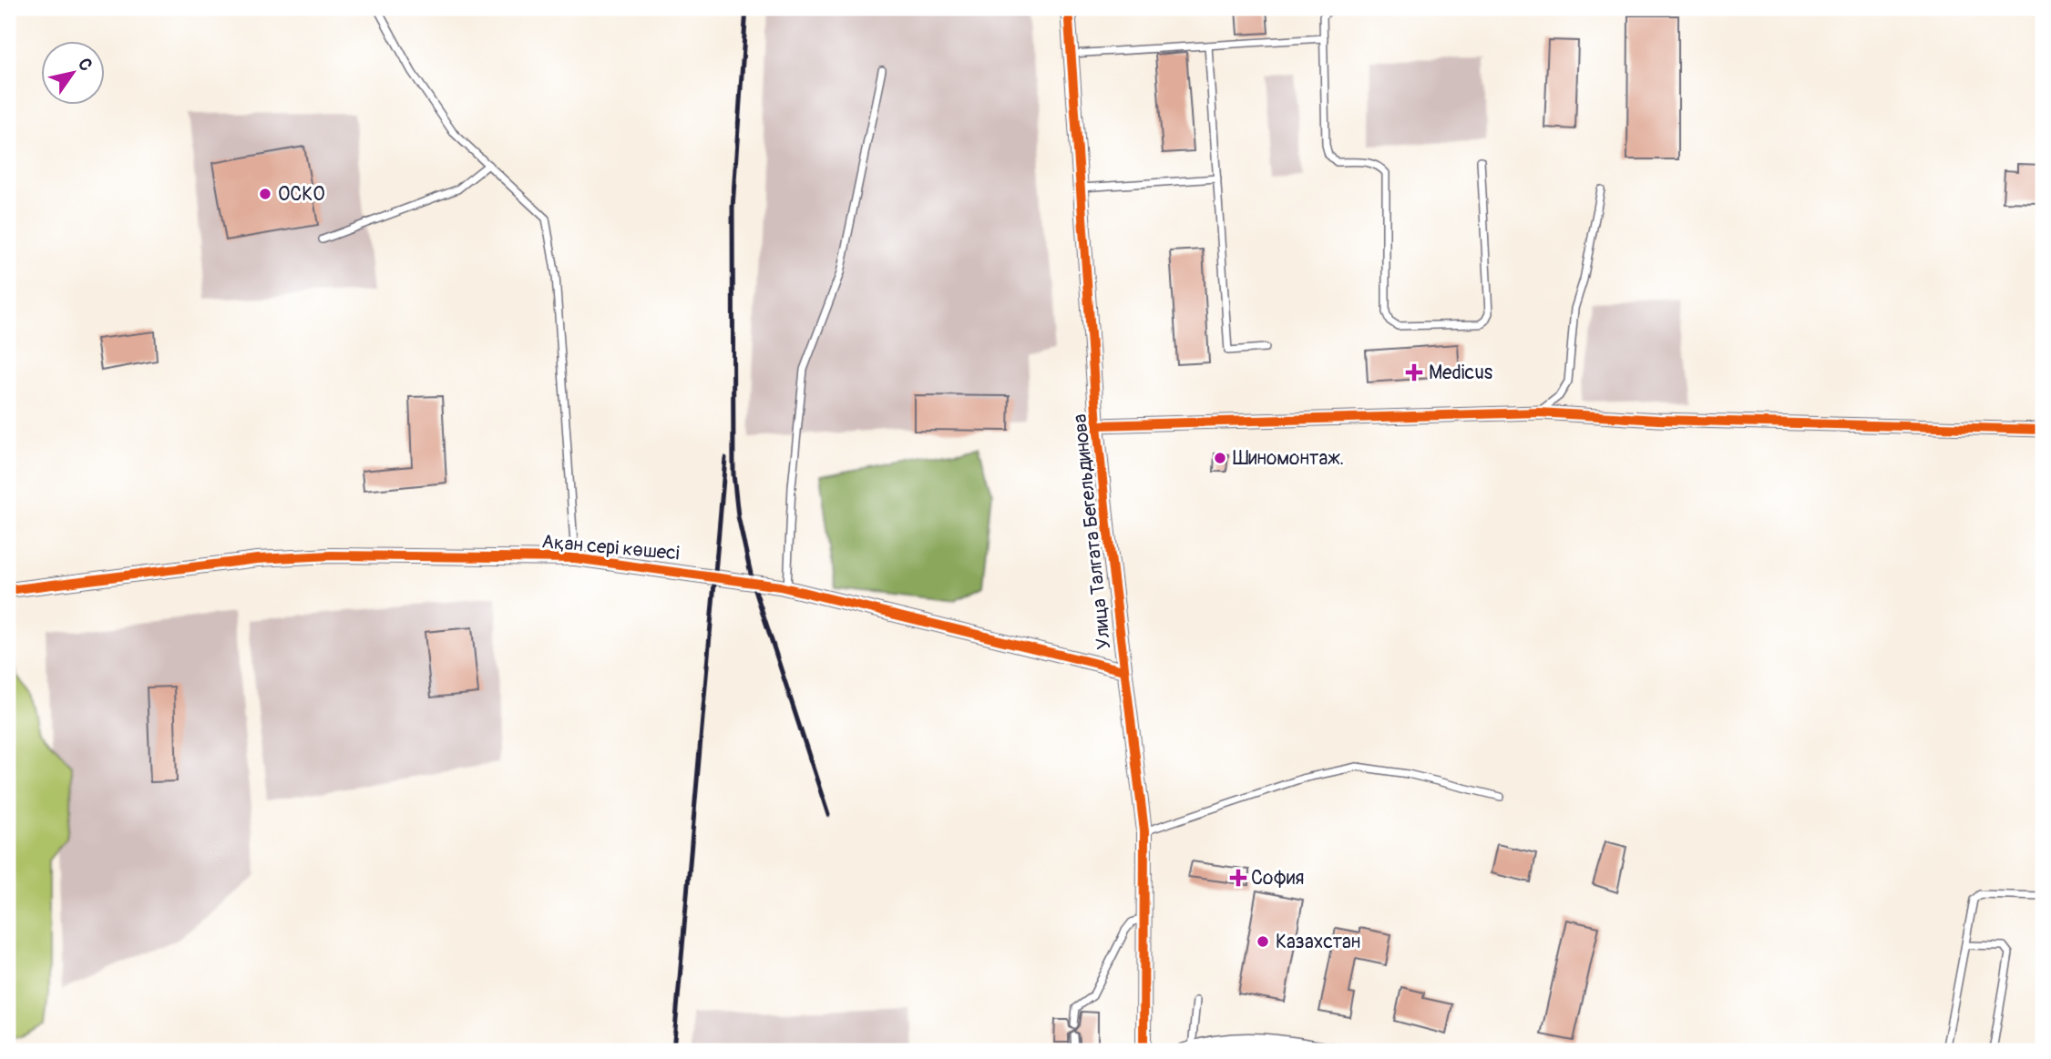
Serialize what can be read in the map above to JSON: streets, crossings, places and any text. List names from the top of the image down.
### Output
{
  "streets": {
    "street": ["Улица Талгата Бегельдинова", "Ақан сері көшесі"]
  },
  "crossings": [
    ["Улица Талгата Бегельдинова", "Ақан сері көшесі"]
  ],
  "places": {
    "other": ["ОСКО", "Шиномонтаж.", "Казахстан"],
    "health": ["Medicus", "София"]
  },
  "north": "top right"
}
